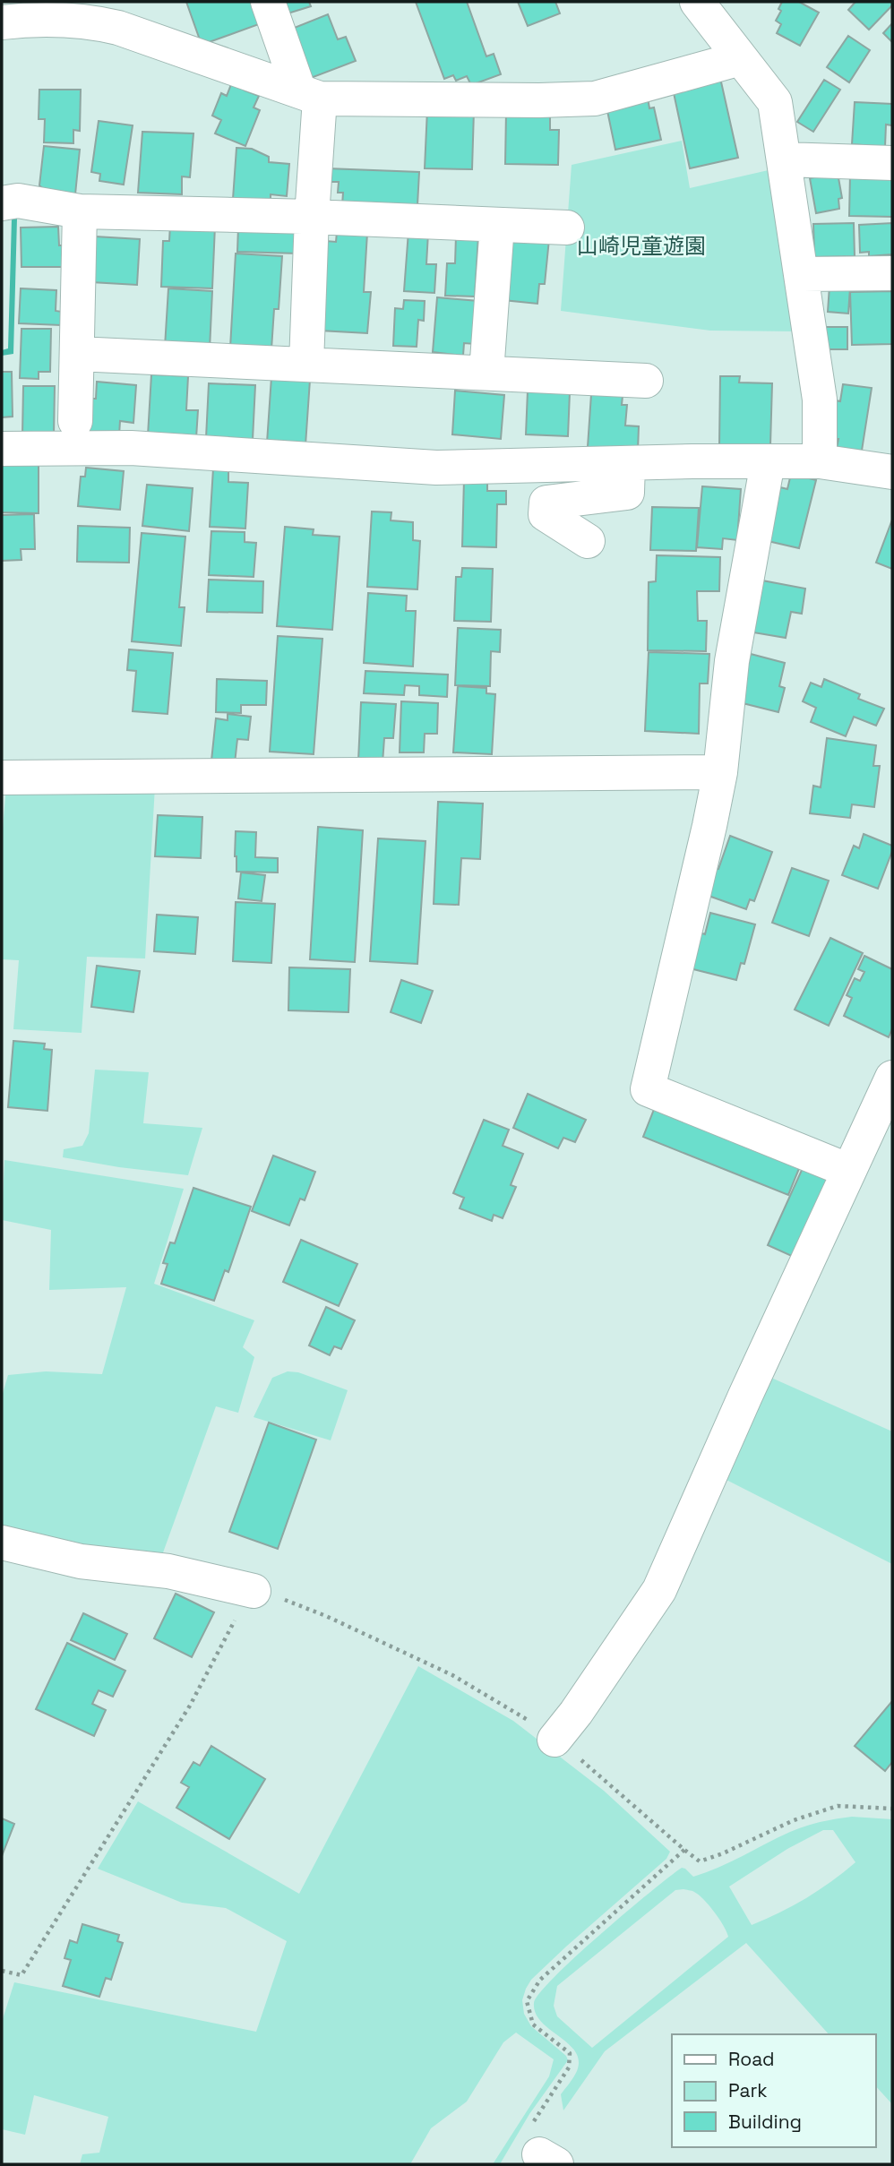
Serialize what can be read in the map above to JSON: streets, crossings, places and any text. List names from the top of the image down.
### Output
{
  "parks": ["山崎児童遊園"],
  "legend": ["Road", "Park", "Building"]
}
